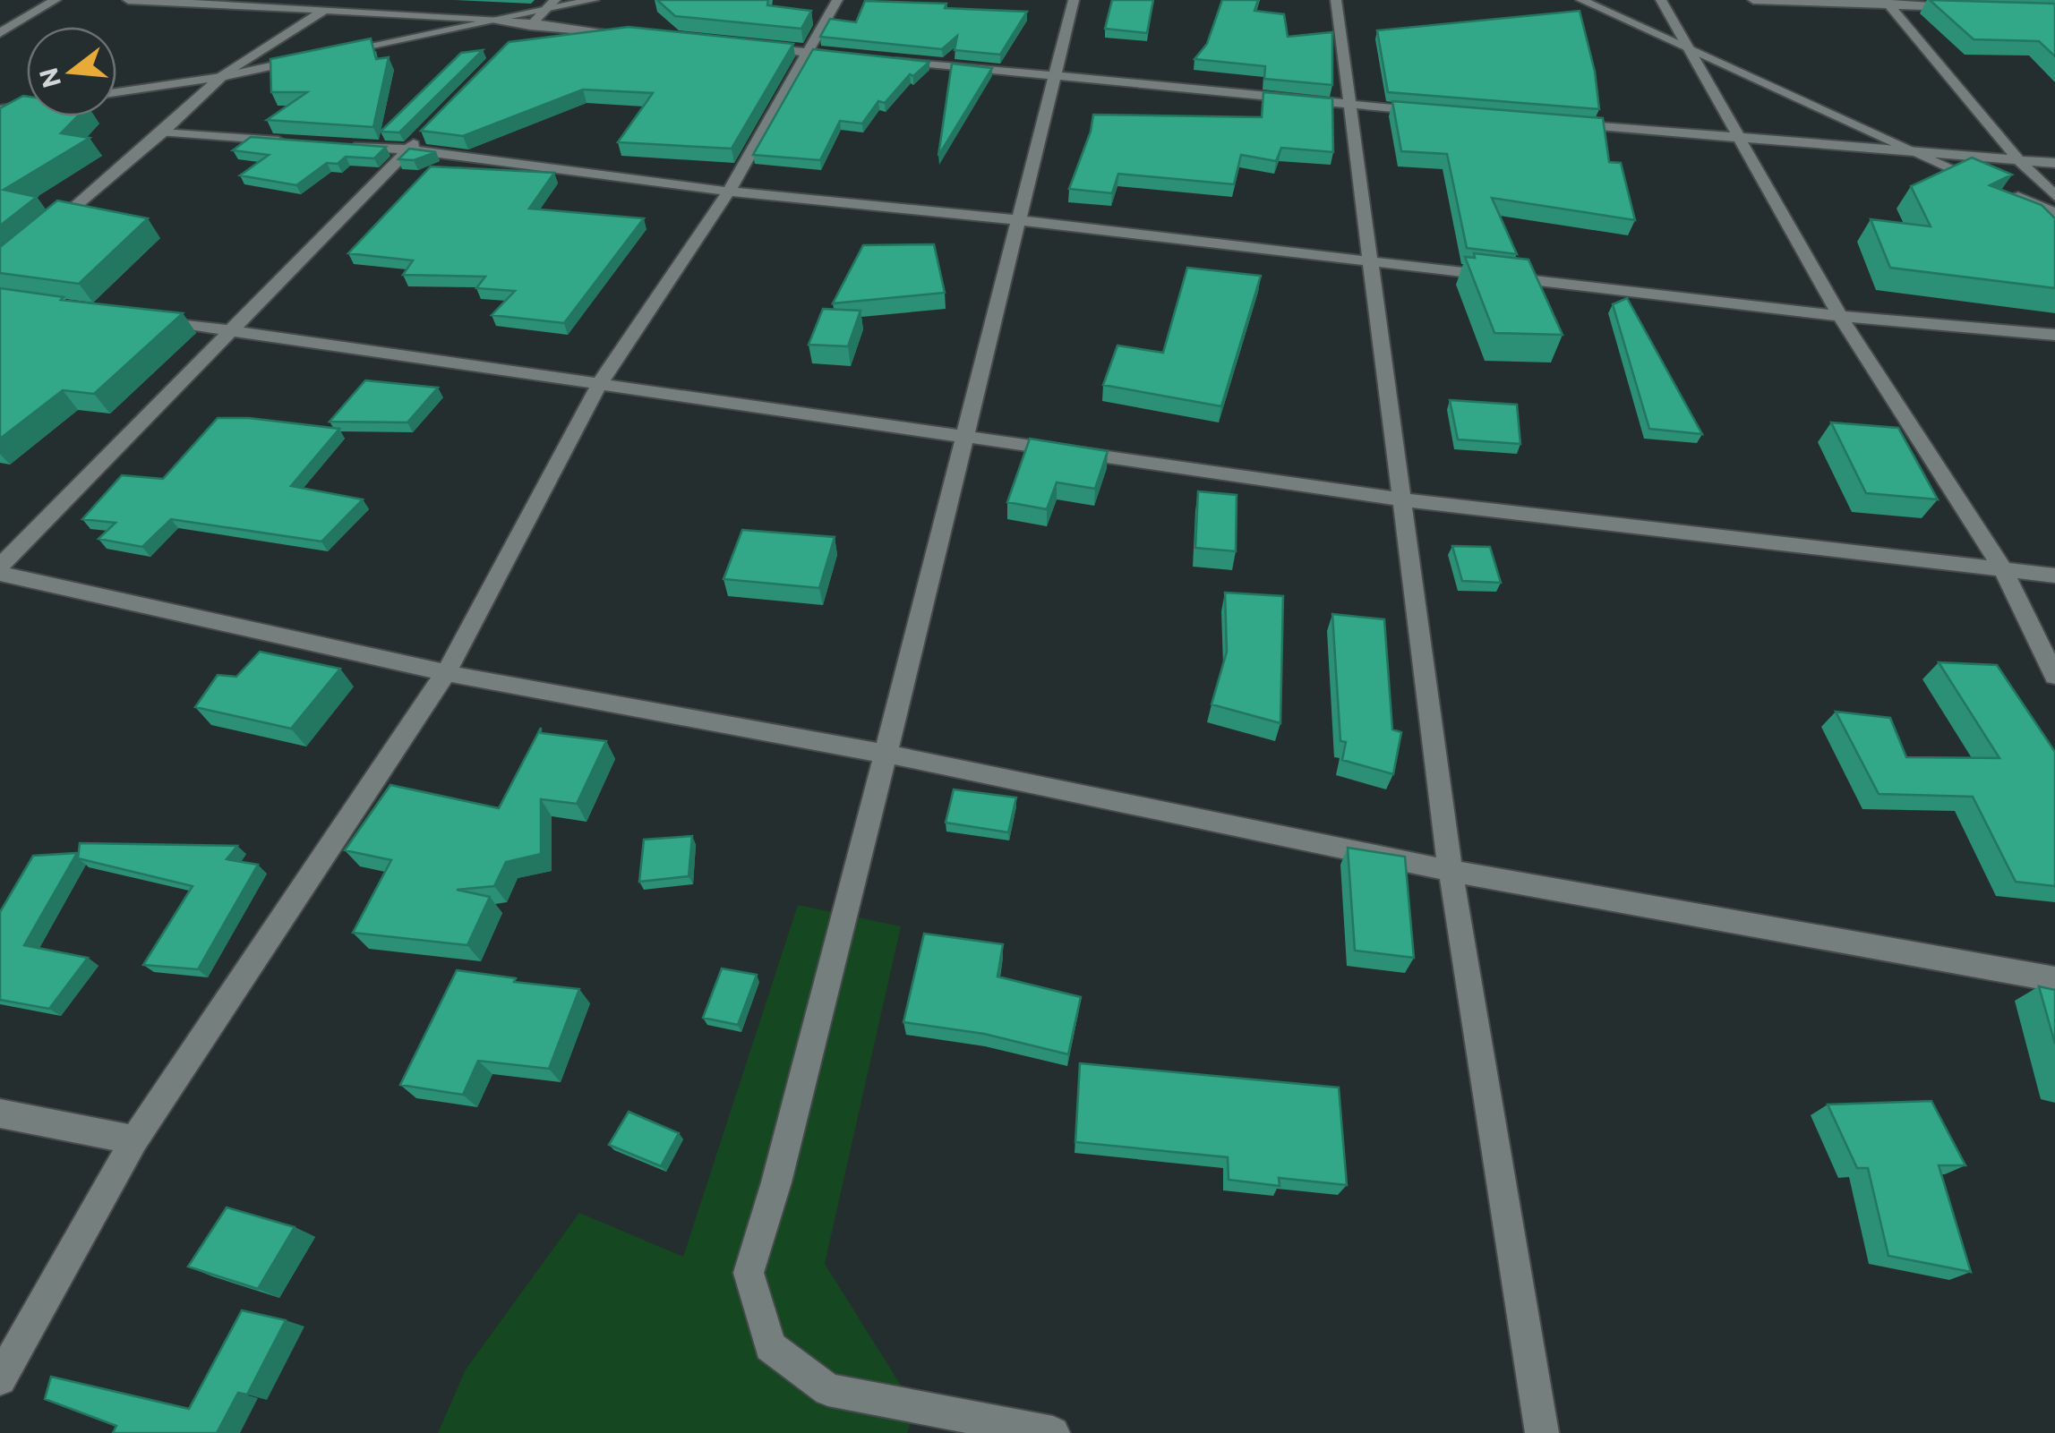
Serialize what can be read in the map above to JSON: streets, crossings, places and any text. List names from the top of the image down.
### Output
{
  "north": "left"
}
